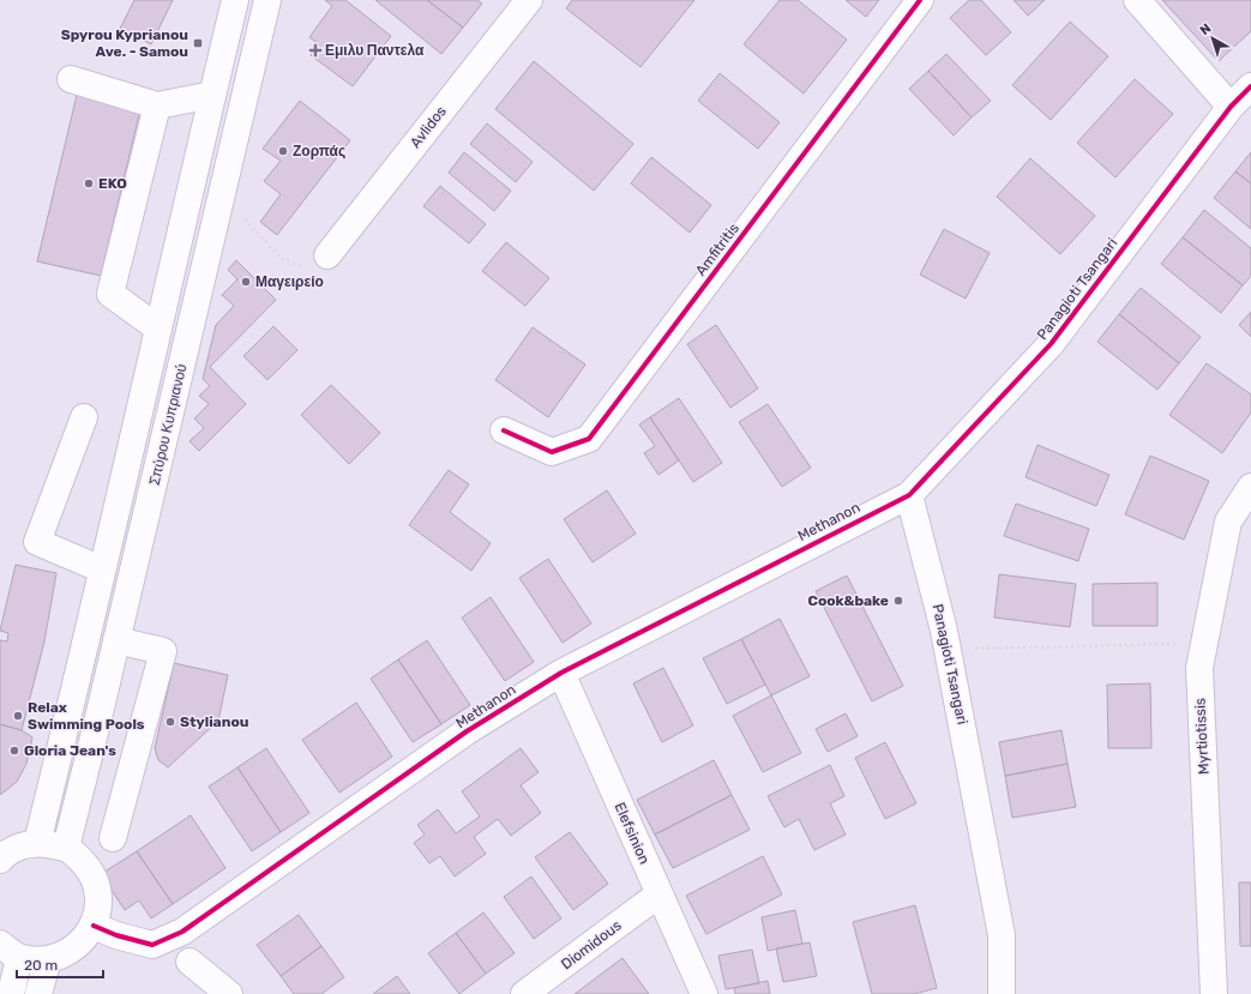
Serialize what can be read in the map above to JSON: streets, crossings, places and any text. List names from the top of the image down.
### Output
{
  "streets": {
    "street": [
      "Avlidos",
      "Amfitritis",
      "Panagioti Tsangari",
      "Σπύρου Κυπριανού",
      "Methanon",
      "Myrtiotissis",
      "Elefsinion",
      "Diomidous"
    ]
  },
  "crossings": [
    ["Panagioti Tsangari", "Methanon"],
    ["Methanon", "Elefsinion"],
    ["Elefsinion", "Diomidous"]
  ],
  "places": {
    "transit": ["Spyrou Kyprianou Ave. - Samou"],
    "health": ["Εμιλυ Παντελα"],
    "other": [
      "Ζορπάς",
      "EKO",
      "Μαγειρείο",
      "Cook&bake",
      "Relax Swimming Pools",
      "Stylianou",
      "Gloria Jean's"
    ]
  },
  "scale_bar": "20 m",
  "north": "top left"
}
